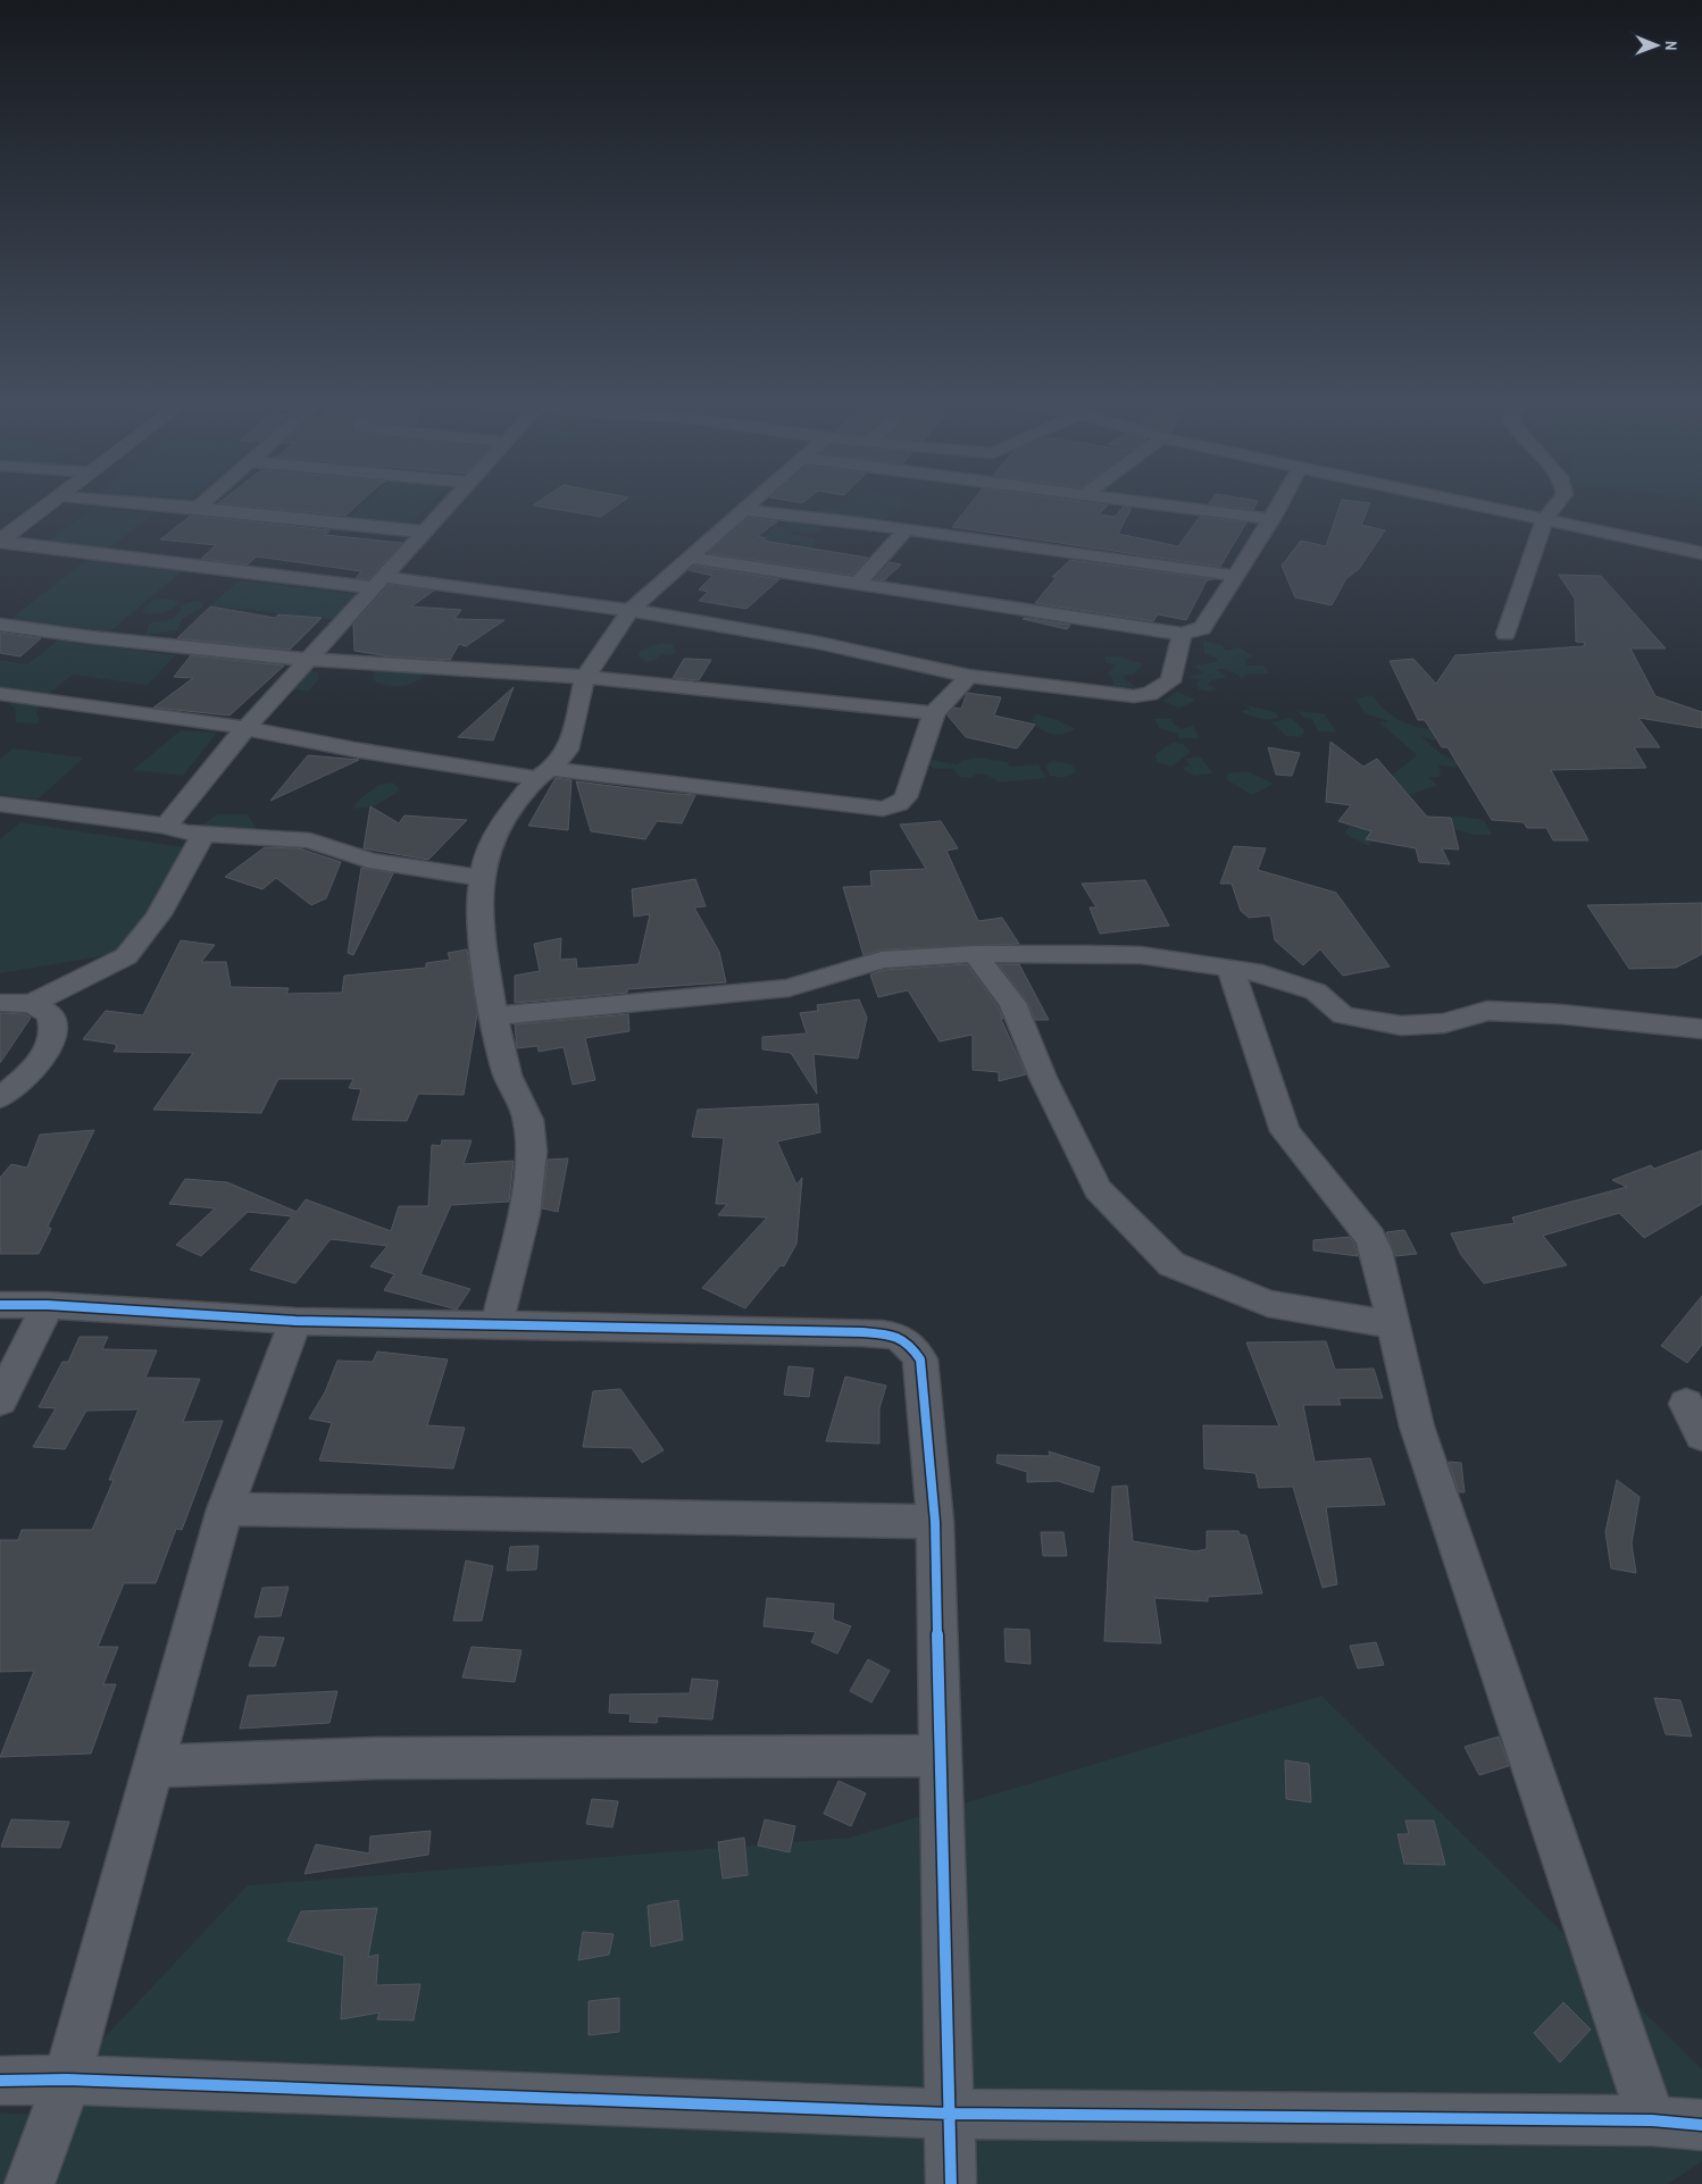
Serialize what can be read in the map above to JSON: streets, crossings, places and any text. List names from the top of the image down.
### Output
{
  "north": "right"
}
